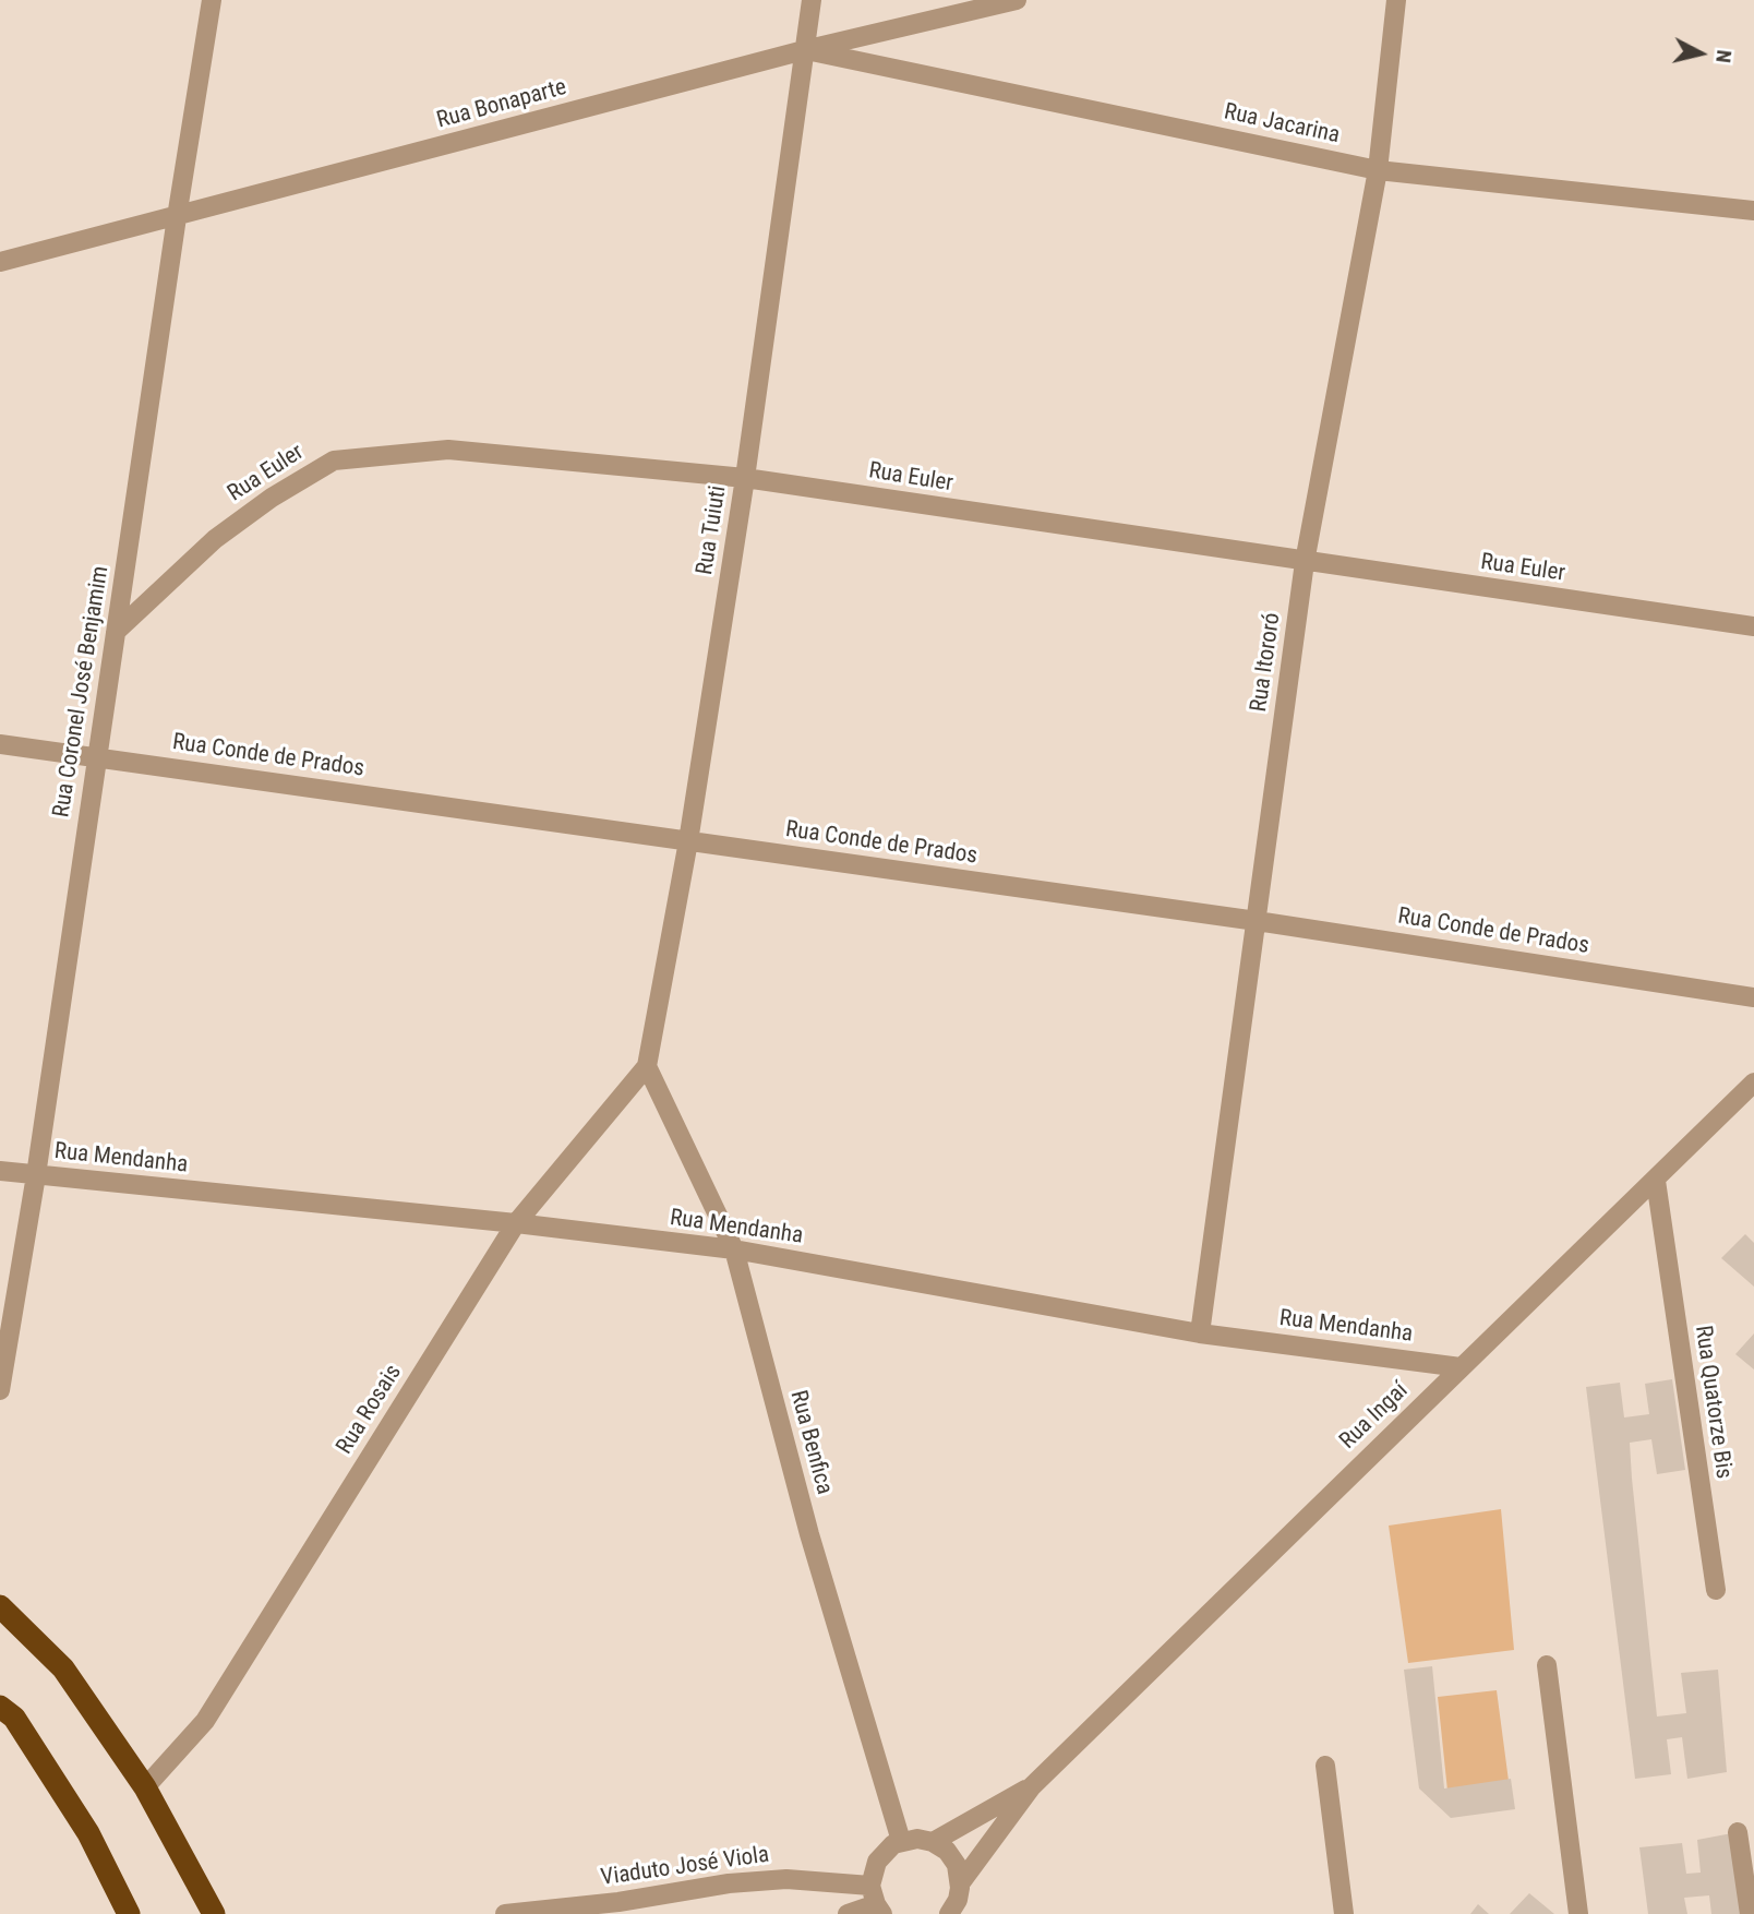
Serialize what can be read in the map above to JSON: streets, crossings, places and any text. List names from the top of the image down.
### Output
{
  "streets": {
    "street": [
      "Rua Bonaparte",
      "Rua Jacarina",
      "Rua Euler",
      "Rua Tuiuti",
      "Rua Itororó",
      "Rua Coronel José Benjamim",
      "Rua Conde de Prados",
      "Rua Mendanha",
      "Rua Quatorze Bis",
      "Rua Rosais",
      "Rua Ingaí",
      "Rua Benfica",
      "Viaduto José Viola"
    ]
  },
  "crossings": [
    ["Rua Bonaparte", "Rua Jacarina"],
    ["Rua Bonaparte", "Rua Tuiuti"],
    ["Rua Bonaparte", "Rua Coronel José Benjamim"],
    ["Rua Jacarina", "Rua Tuiuti"],
    ["Rua Jacarina", "Rua Itororó"],
    ["Rua Euler", "Rua Tuiuti"],
    ["Rua Euler", "Rua Itororó"],
    ["Rua Euler", "Rua Coronel José Benjamim"],
    ["Rua Tuiuti", "Rua Conde de Prados"],
    ["Rua Tuiuti", "Rua Rosais"],
    ["Rua Tuiuti", "Rua Benfica"],
    ["Rua Itororó", "Rua Conde de Prados"],
    ["Rua Itororó", "Rua Mendanha"],
    ["Rua Coronel José Benjamim", "Rua Conde de Prados"],
    ["Rua Coronel José Benjamim", "Rua Mendanha"],
    ["Rua Mendanha", "Rua Rosais"],
    ["Rua Mendanha", "Rua Ingaí"],
    ["Rua Mendanha", "Rua Benfica"],
    ["Rua Quatorze Bis", "Rua Ingaí"],
    ["Rua Rosais", "Rua Benfica"]
  ],
  "north": "right"
}
